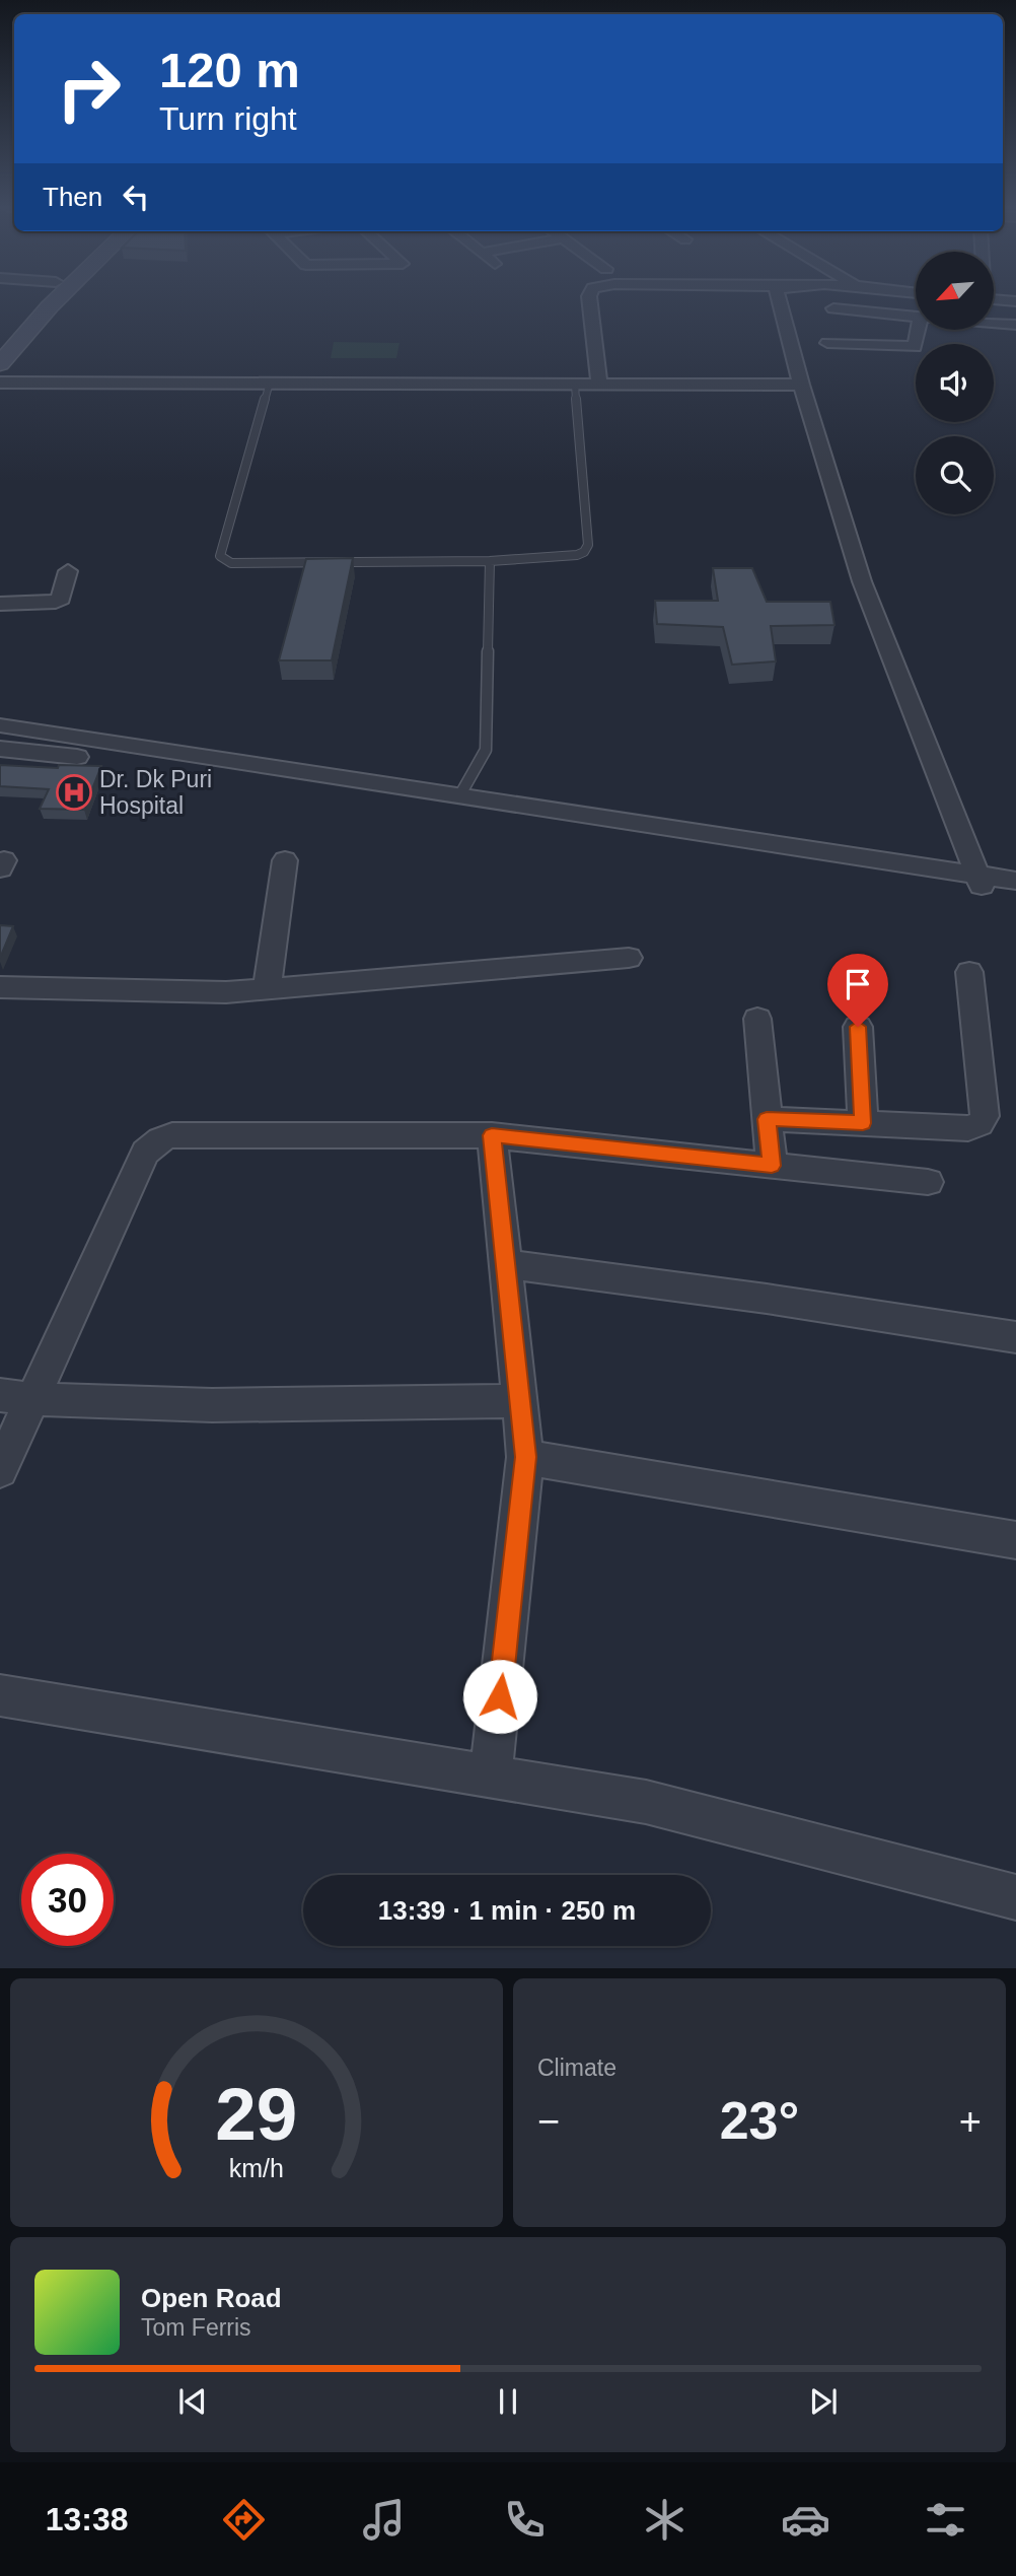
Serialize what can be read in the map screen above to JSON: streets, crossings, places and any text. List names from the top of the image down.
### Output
{
  "places": {
    "hospital": ["Dr. Dk Puri Hospital"]
  },
  "north": "bottom left",
  "page": {
    "turn": ["120 m", "Turn right"],
    "then": "Then",
    "limit": "30",
    "trip": "13:39 · 1 min · 250 m",
    "tile": "Climate",
    "heat": ["−", "23°", "+"],
    "song": ["Open Road", "Tom Ferris"],
    "tabs": "13:38",
    "gauge": ["29", "km/h"]
  }
}
